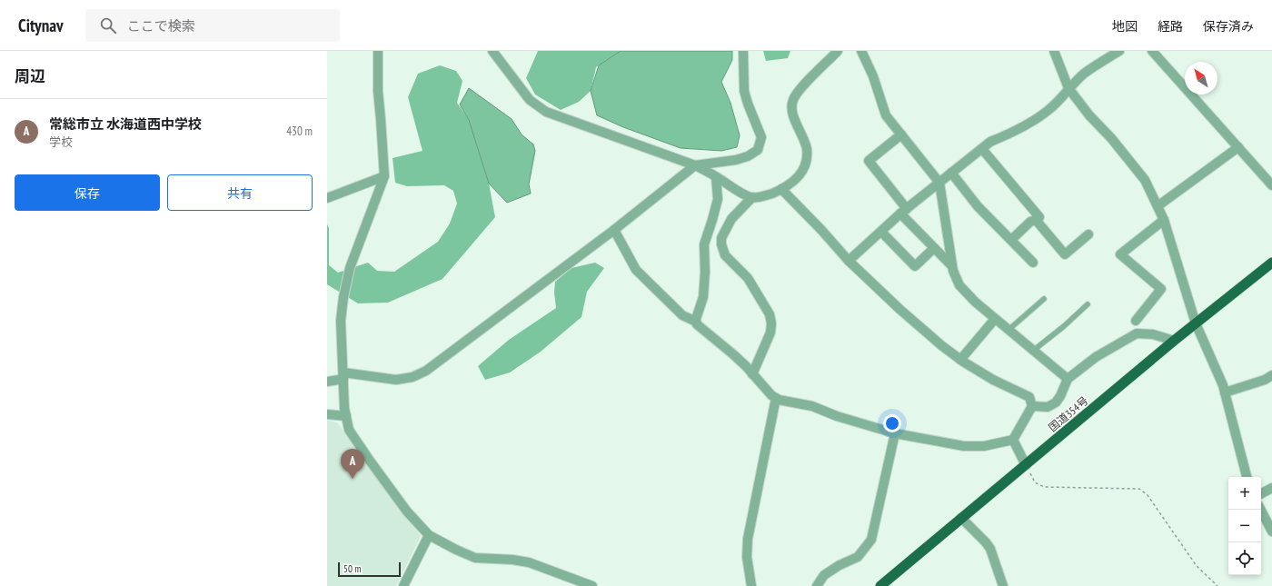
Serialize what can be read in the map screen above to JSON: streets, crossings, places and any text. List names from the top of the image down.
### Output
{
  "streets": {
    "highway": ["国道354号"]
  },
  "scale_bar": "50 m",
  "north": "top left",
  "page": {
    "header": "Citynav",
    "search": "ここで検索",
    "nav": ["地図", "経路", "保存済み"],
    "heading": "周辺",
    "list": [
      {
        "mark": "A",
        "name": "常総市立 水海道西中学校",
        "note": "学校",
        "value": "430 m"
      }
    ],
    "buttons": ["保存", "共有"],
    "pins": "A",
    "map_buttons": ["+", "−"],
    "scale": "50 m"
  }
}
